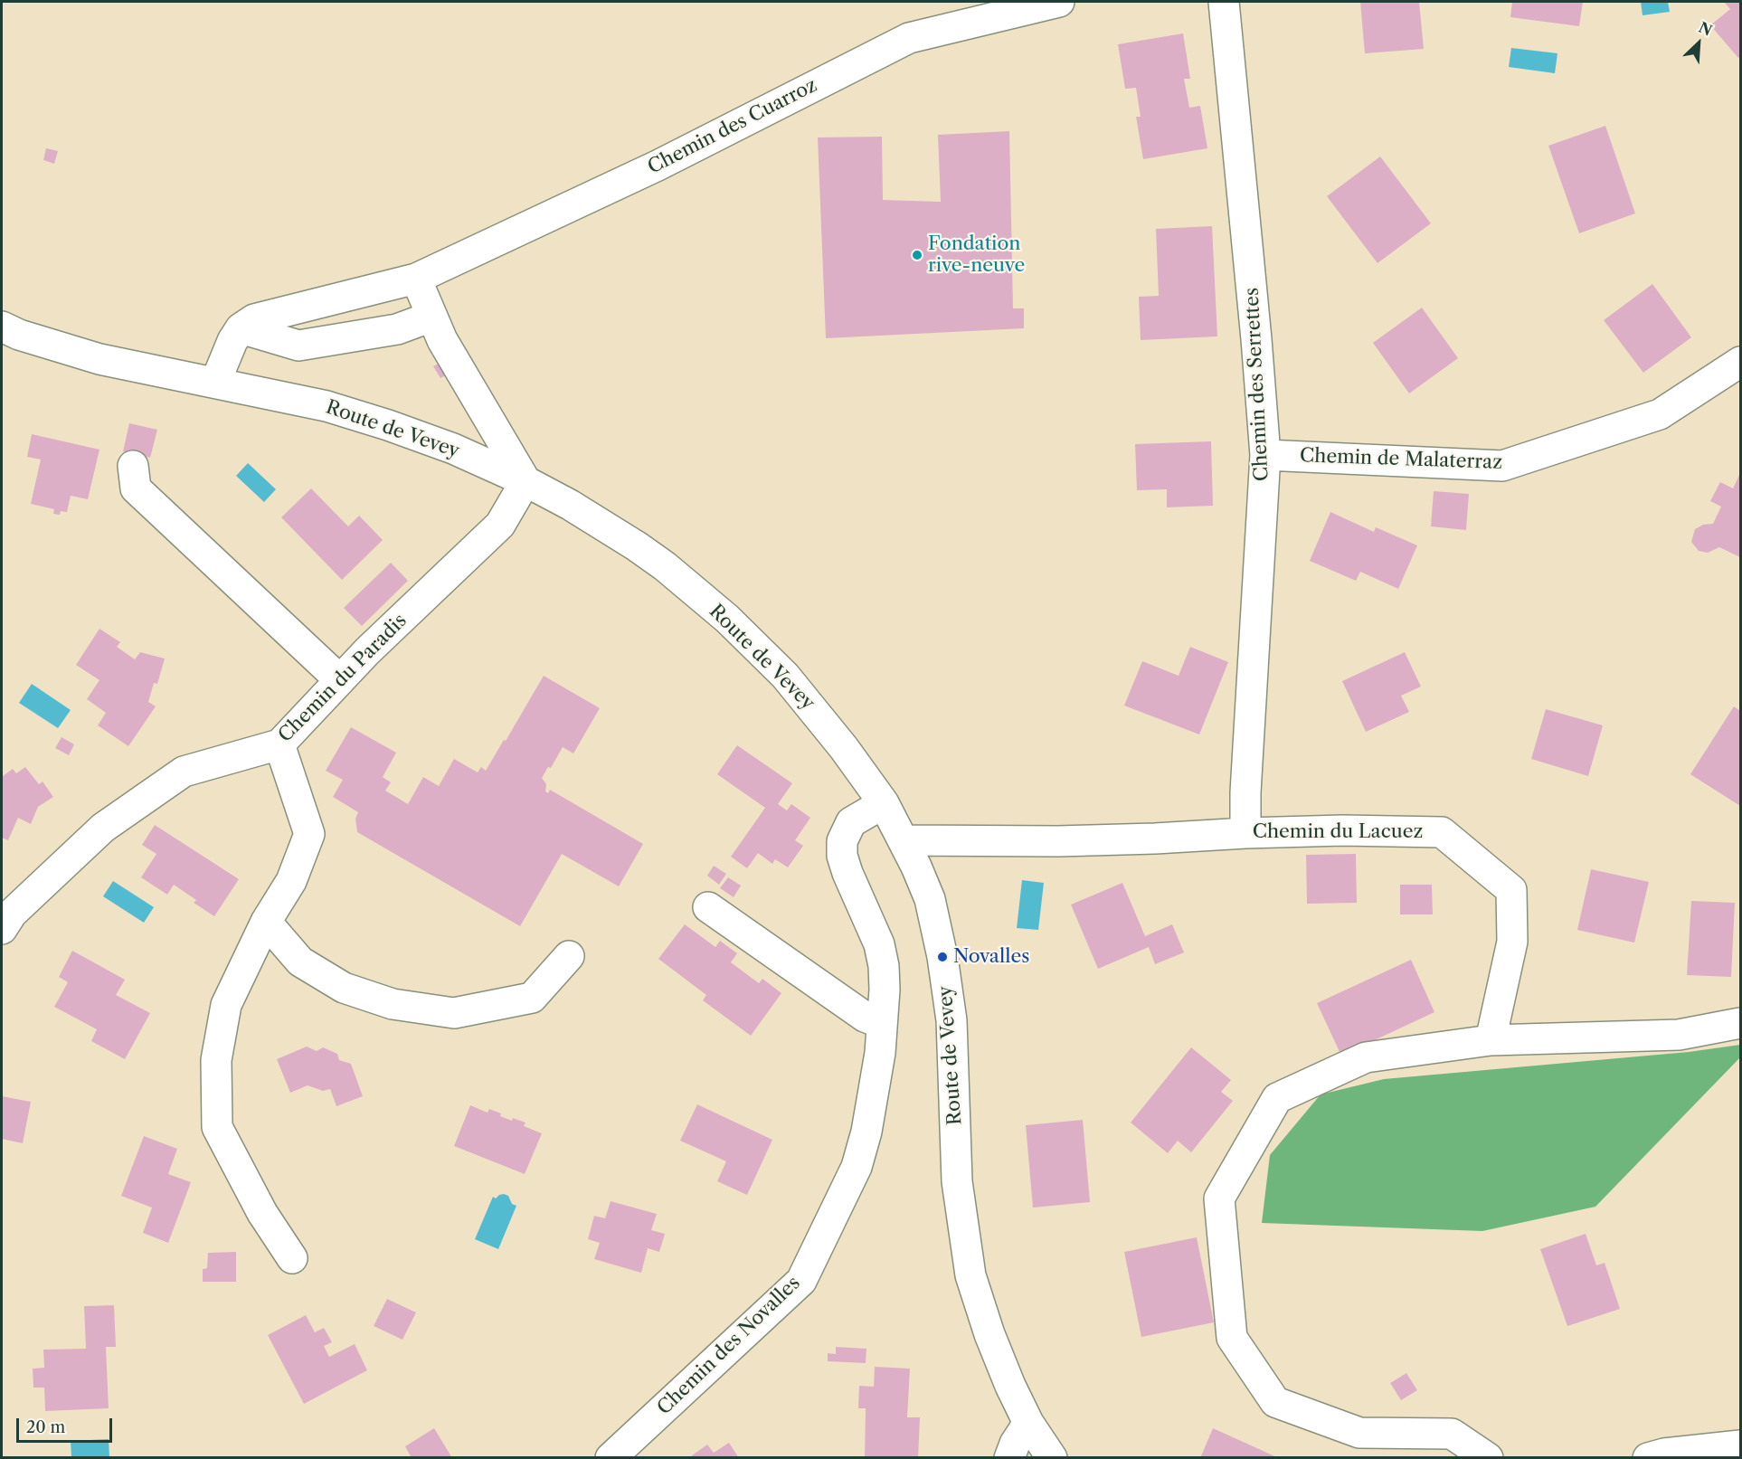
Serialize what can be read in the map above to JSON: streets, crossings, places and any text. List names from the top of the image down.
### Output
{
  "streets": {
    "street": [
      "Chemin des Cuarroz",
      "Chemin des Serrettes",
      "Route de Vevey",
      "Chemin de Malaterraz",
      "Chemin du Paradis",
      "Chemin du Lacuez",
      "Chemin des Novalles"
    ]
  },
  "crossings": [
    ["Chemin des Serrettes", "Chemin de Malaterraz"],
    ["Chemin des Serrettes", "Chemin du Lacuez"],
    ["Route de Vevey", "Chemin du Paradis"],
    ["Route de Vevey", "Chemin du Lacuez"],
    ["Route de Vevey", "Chemin des Novalles"]
  ],
  "places": ["Fondation rive-neuve", "Novalles"],
  "scale_bar": "20 m",
  "north": "top right"
}
